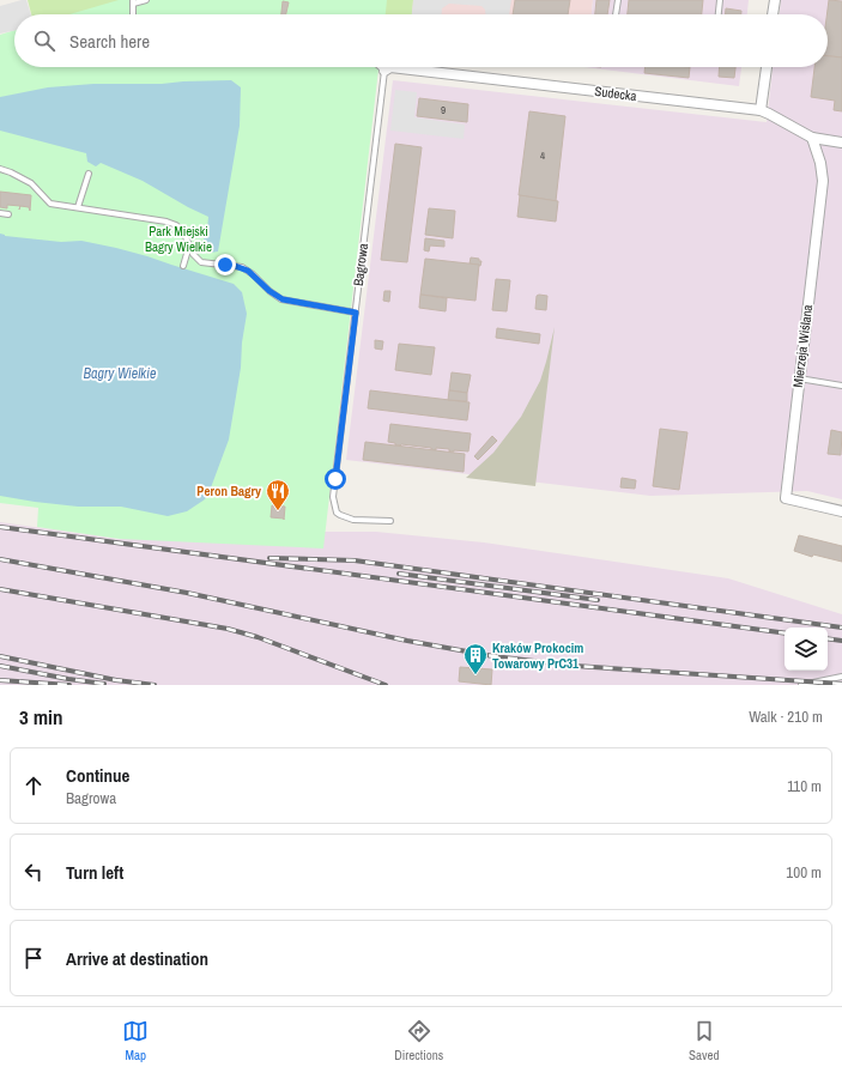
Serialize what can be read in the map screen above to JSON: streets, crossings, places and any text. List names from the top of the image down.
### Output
{
  "streets": {
    "street": ["Sudecka", "Mierzeja Wiślana"],
    "lane": ["Bagrowa"]
  },
  "crossings": [
    ["Sudecka", "Mierzeja Wiślana"]
  ],
  "water": ["Bagry Wielkie"],
  "parks": ["Park Miejski Bagry Wielkie"],
  "places": {
    "restaurant": ["Peron Bagry"],
    "building": ["Kraków Prokocim Towarowy PrC31"]
  },
  "house_numbers": ["9", "4"],
  "page": {
    "search": "Search here",
    "heading": ["3 min", "Walk · 210 m"],
    "list": [
      ["Continue", "Bagrowa", "110 m"],
      ["Turn left", "100 m"],
      "Arrive at destination"
    ],
    "nav": ["Map", "Directions", "Saved"]
  }
}
